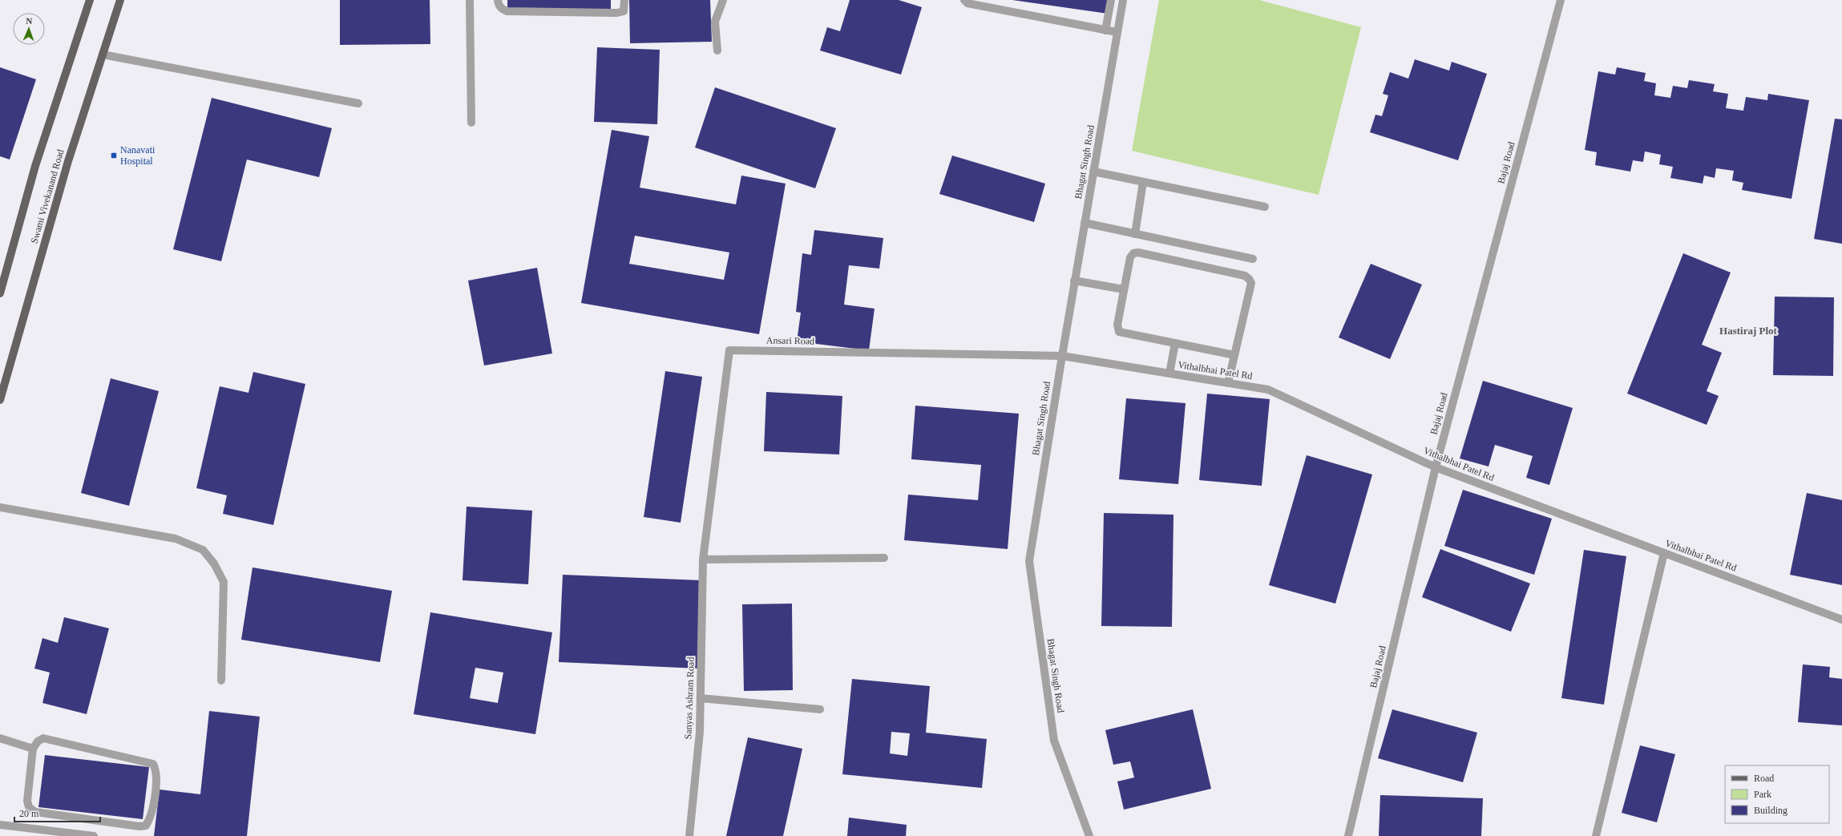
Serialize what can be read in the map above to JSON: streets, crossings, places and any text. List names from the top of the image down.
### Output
{
  "streets": {
    "main road": ["Swami Vivekanand Road"],
    "street": [
      "Bhagat Singh Road",
      "Bajaj Road",
      "Ansari Road",
      "Vithalbhai Patel Rd",
      "Sanyas Ashram Road"
    ]
  },
  "crossings": [
    ["Bhagat Singh Road", "Ansari Road"],
    ["Bhagat Singh Road", "Vithalbhai Patel Rd"],
    ["Bajaj Road", "Vithalbhai Patel Rd"],
    ["Ansari Road", "Vithalbhai Patel Rd"],
    ["Ansari Road", "Sanyas Ashram Road"]
  ],
  "districts": ["Hastiraj Plot"],
  "places": {
    "transit": ["Nanavati Hospital"]
  },
  "legend": ["Road", "Park", "Building"],
  "scale_bar": "20 m",
  "north": "top"
}
